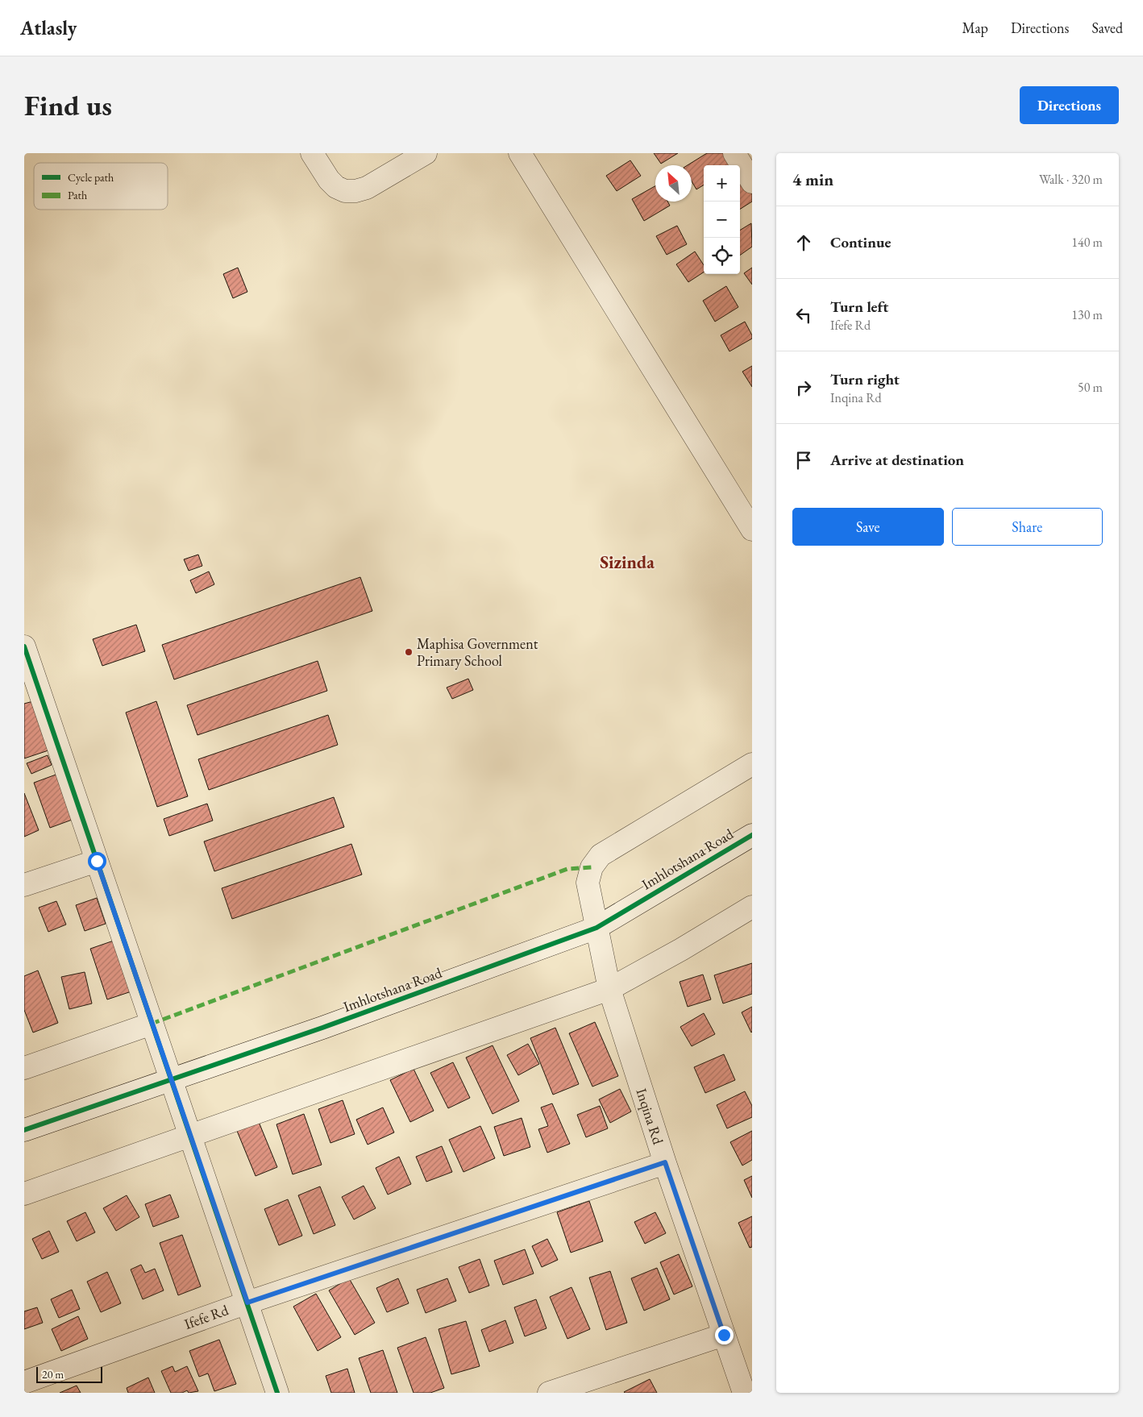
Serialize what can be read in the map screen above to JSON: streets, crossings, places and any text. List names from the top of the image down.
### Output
{
  "streets": {
    "street": ["Imhlotshana Road", "Inqina Rd", "Ifefe Rd"]
  },
  "crossings": [
    ["Imhlotshana Road", "Inqina Rd"],
    ["Inqina Rd", "Ifefe Rd"]
  ],
  "districts": ["Sizinda"],
  "places": ["Maphisa Government Primary School"],
  "legend": ["Cycle path", "Path"],
  "scale_bar": "20 m",
  "north": "top left",
  "page": {
    "header": "Atlasly",
    "nav": ["Map", "Directions", "Saved"],
    "buttons": [
      "Directions",
      ["Save", "Share"]
    ],
    "title": "Find us",
    "heading": ["4 min", "Walk · 320 m"],
    "map_buttons": ["+", "−"],
    "list": [
      ["Continue", "140 m"],
      ["Turn left", "Ifefe Rd", "130 m"],
      ["Turn right", "Inqina Rd", "50 m"],
      "Arrive at destination"
    ],
    "scale": "20 m"
  }
}
